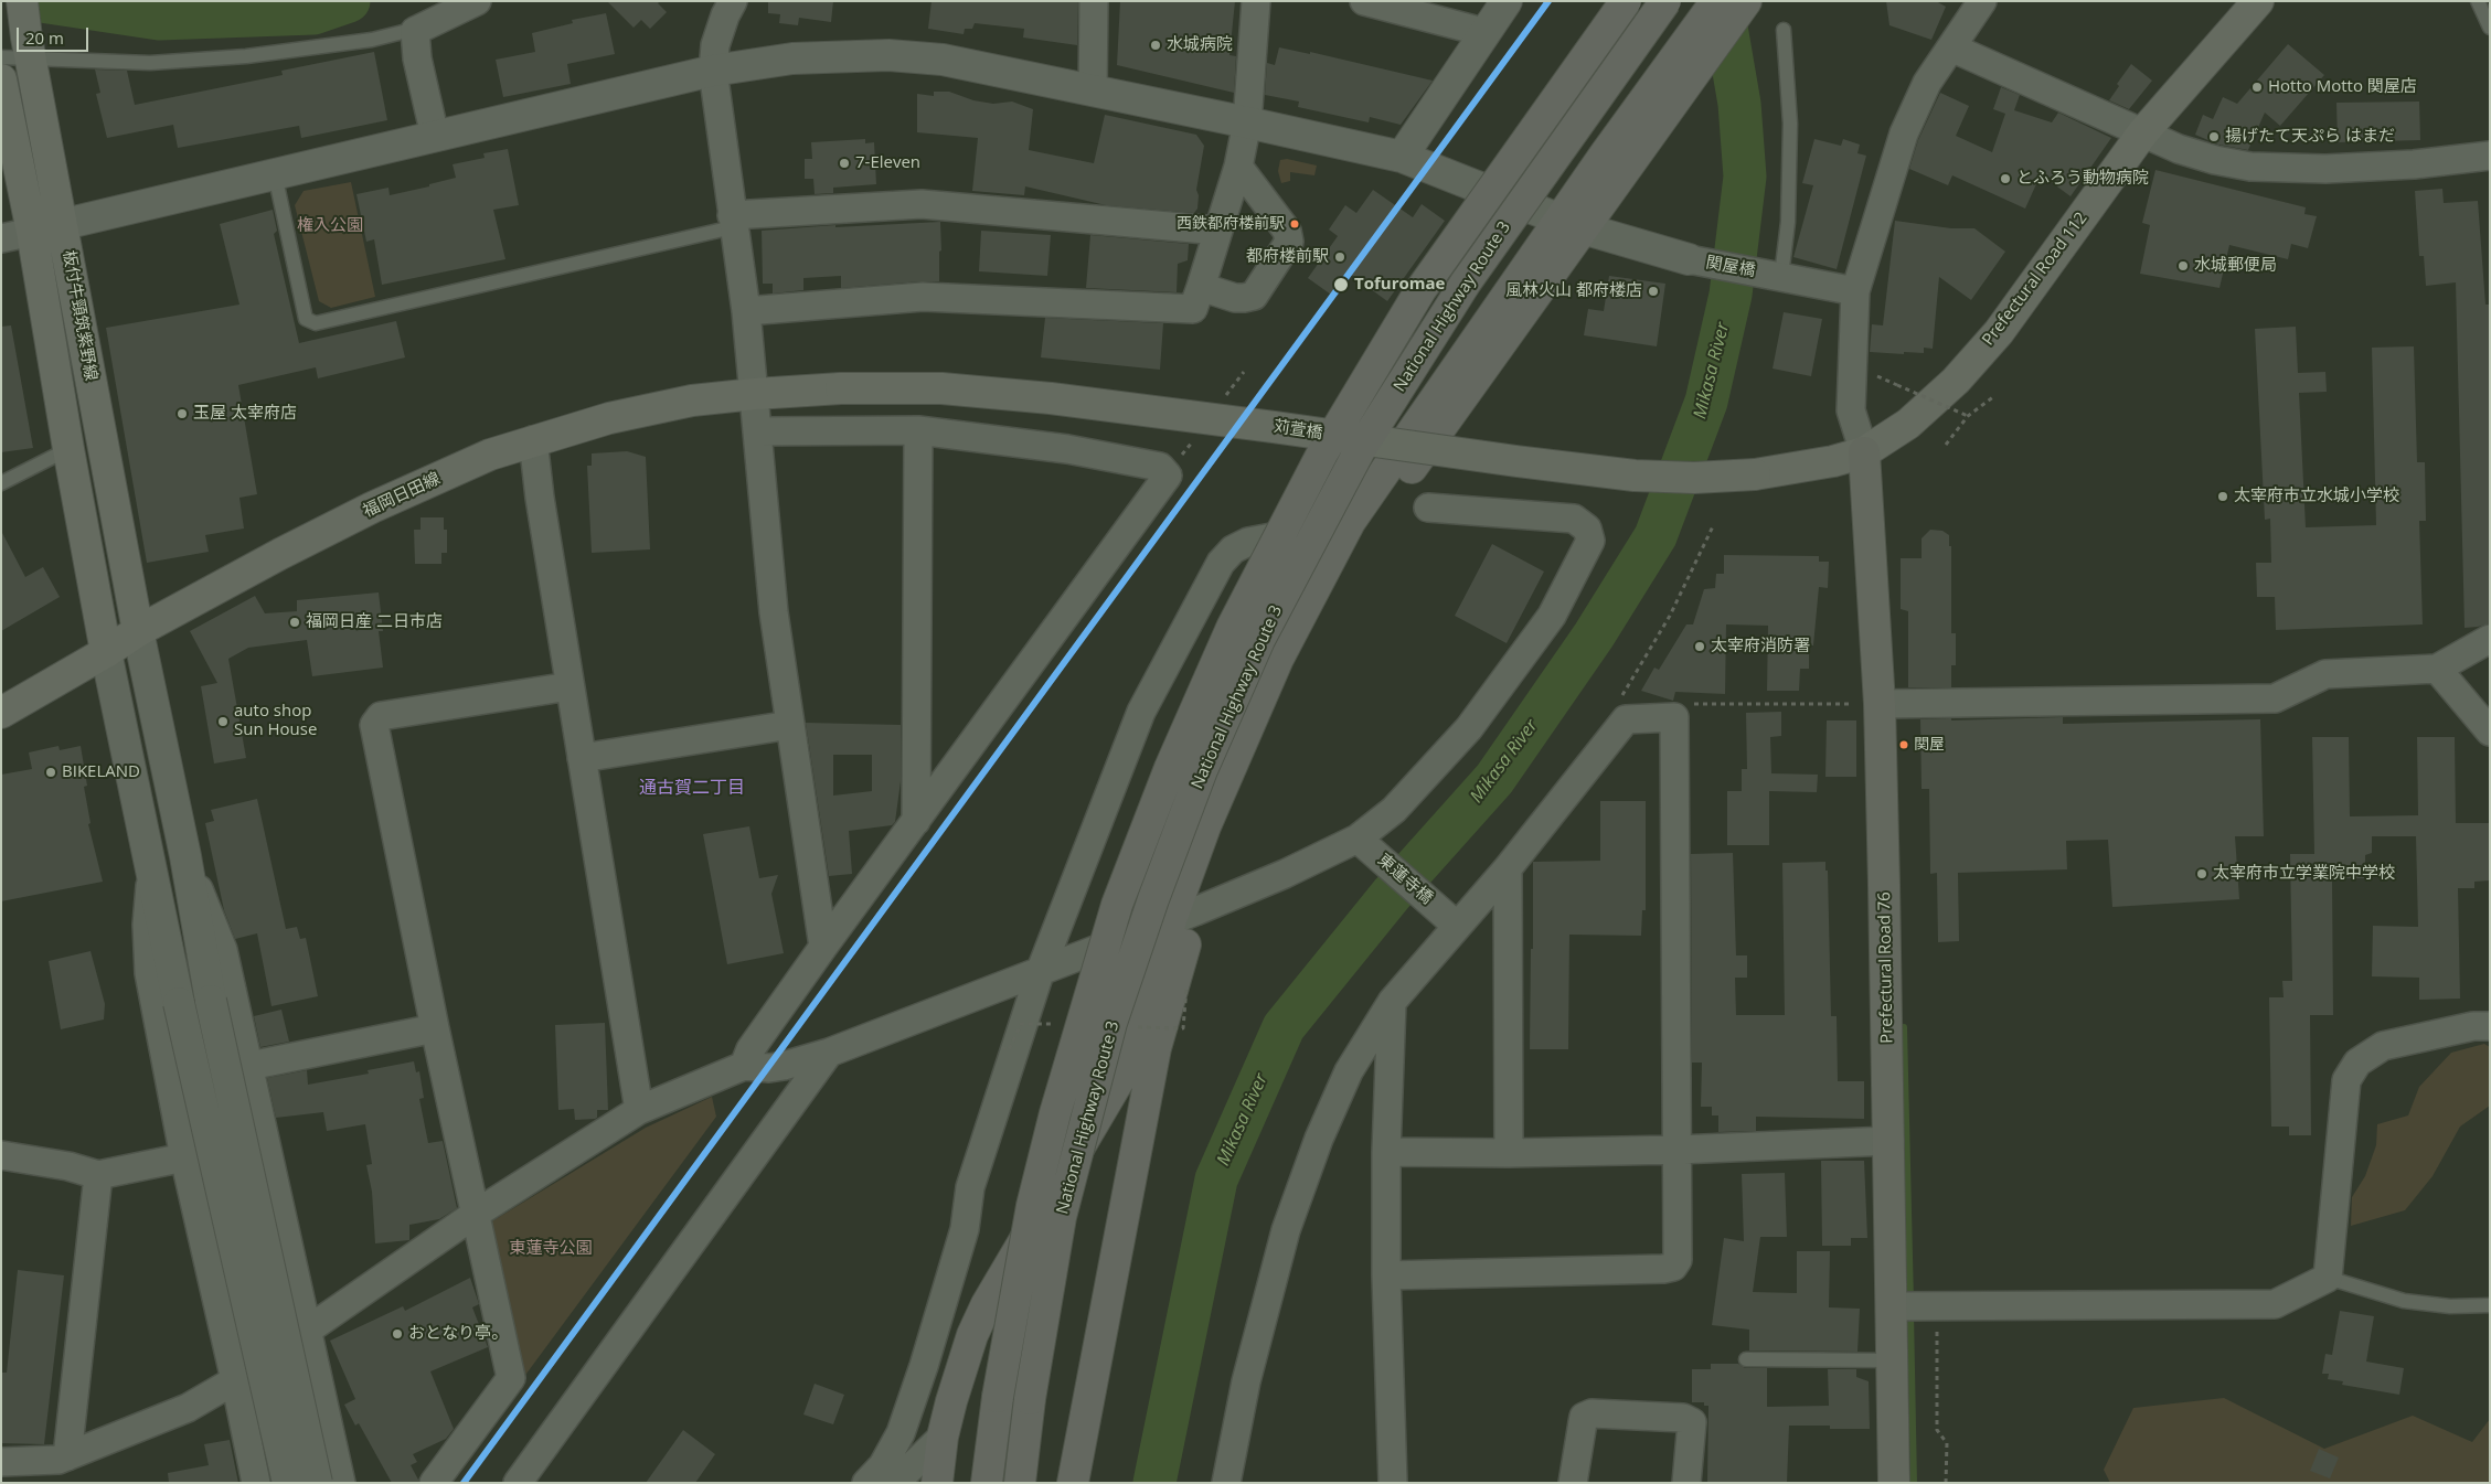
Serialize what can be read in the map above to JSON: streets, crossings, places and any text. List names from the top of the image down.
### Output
{
  "streets": {
    "highway": ["National Highway Route 3"],
    "main road": [
      "Prefectural Road 112",
      "板付牛頸筑紫野線",
      "苅萱橋",
      "福岡日田線",
      "Prefectural Road 76"
    ],
    "street": ["関屋橋", "東蓮寺橋"]
  },
  "crossings": [
    ["Prefectural Road 112", "苅萱橋"],
    ["Prefectural Road 112", "Prefectural Road 76"],
    ["板付牛頸筑紫野線", "福岡日田線"],
    ["苅萱橋", "福岡日田線"]
  ],
  "districts": ["通古賀二丁目"],
  "water": ["Mikasa River"],
  "parks": ["権入公園", "東蓮寺公園"],
  "places": [
    "水城病院",
    "Hotto Motto 関屋店",
    "揚げたて天ぷら はまだ",
    "7-Eleven",
    "とふろう動物病院",
    "西鉄都府楼前駅",
    "都府楼前駅",
    "水城郵便局",
    "Tofuromae",
    "風林火山 都府楼店",
    "玉屋 太宰府店",
    "太宰府市立水城小学校",
    "福岡日産 二日市店",
    "太宰府消防署",
    "auto shop Sun House",
    "関屋",
    "BIKELAND",
    "太宰府市立学業院中学校",
    "おとなり亭。"
  ],
  "scale_bar": "20 m"
}
